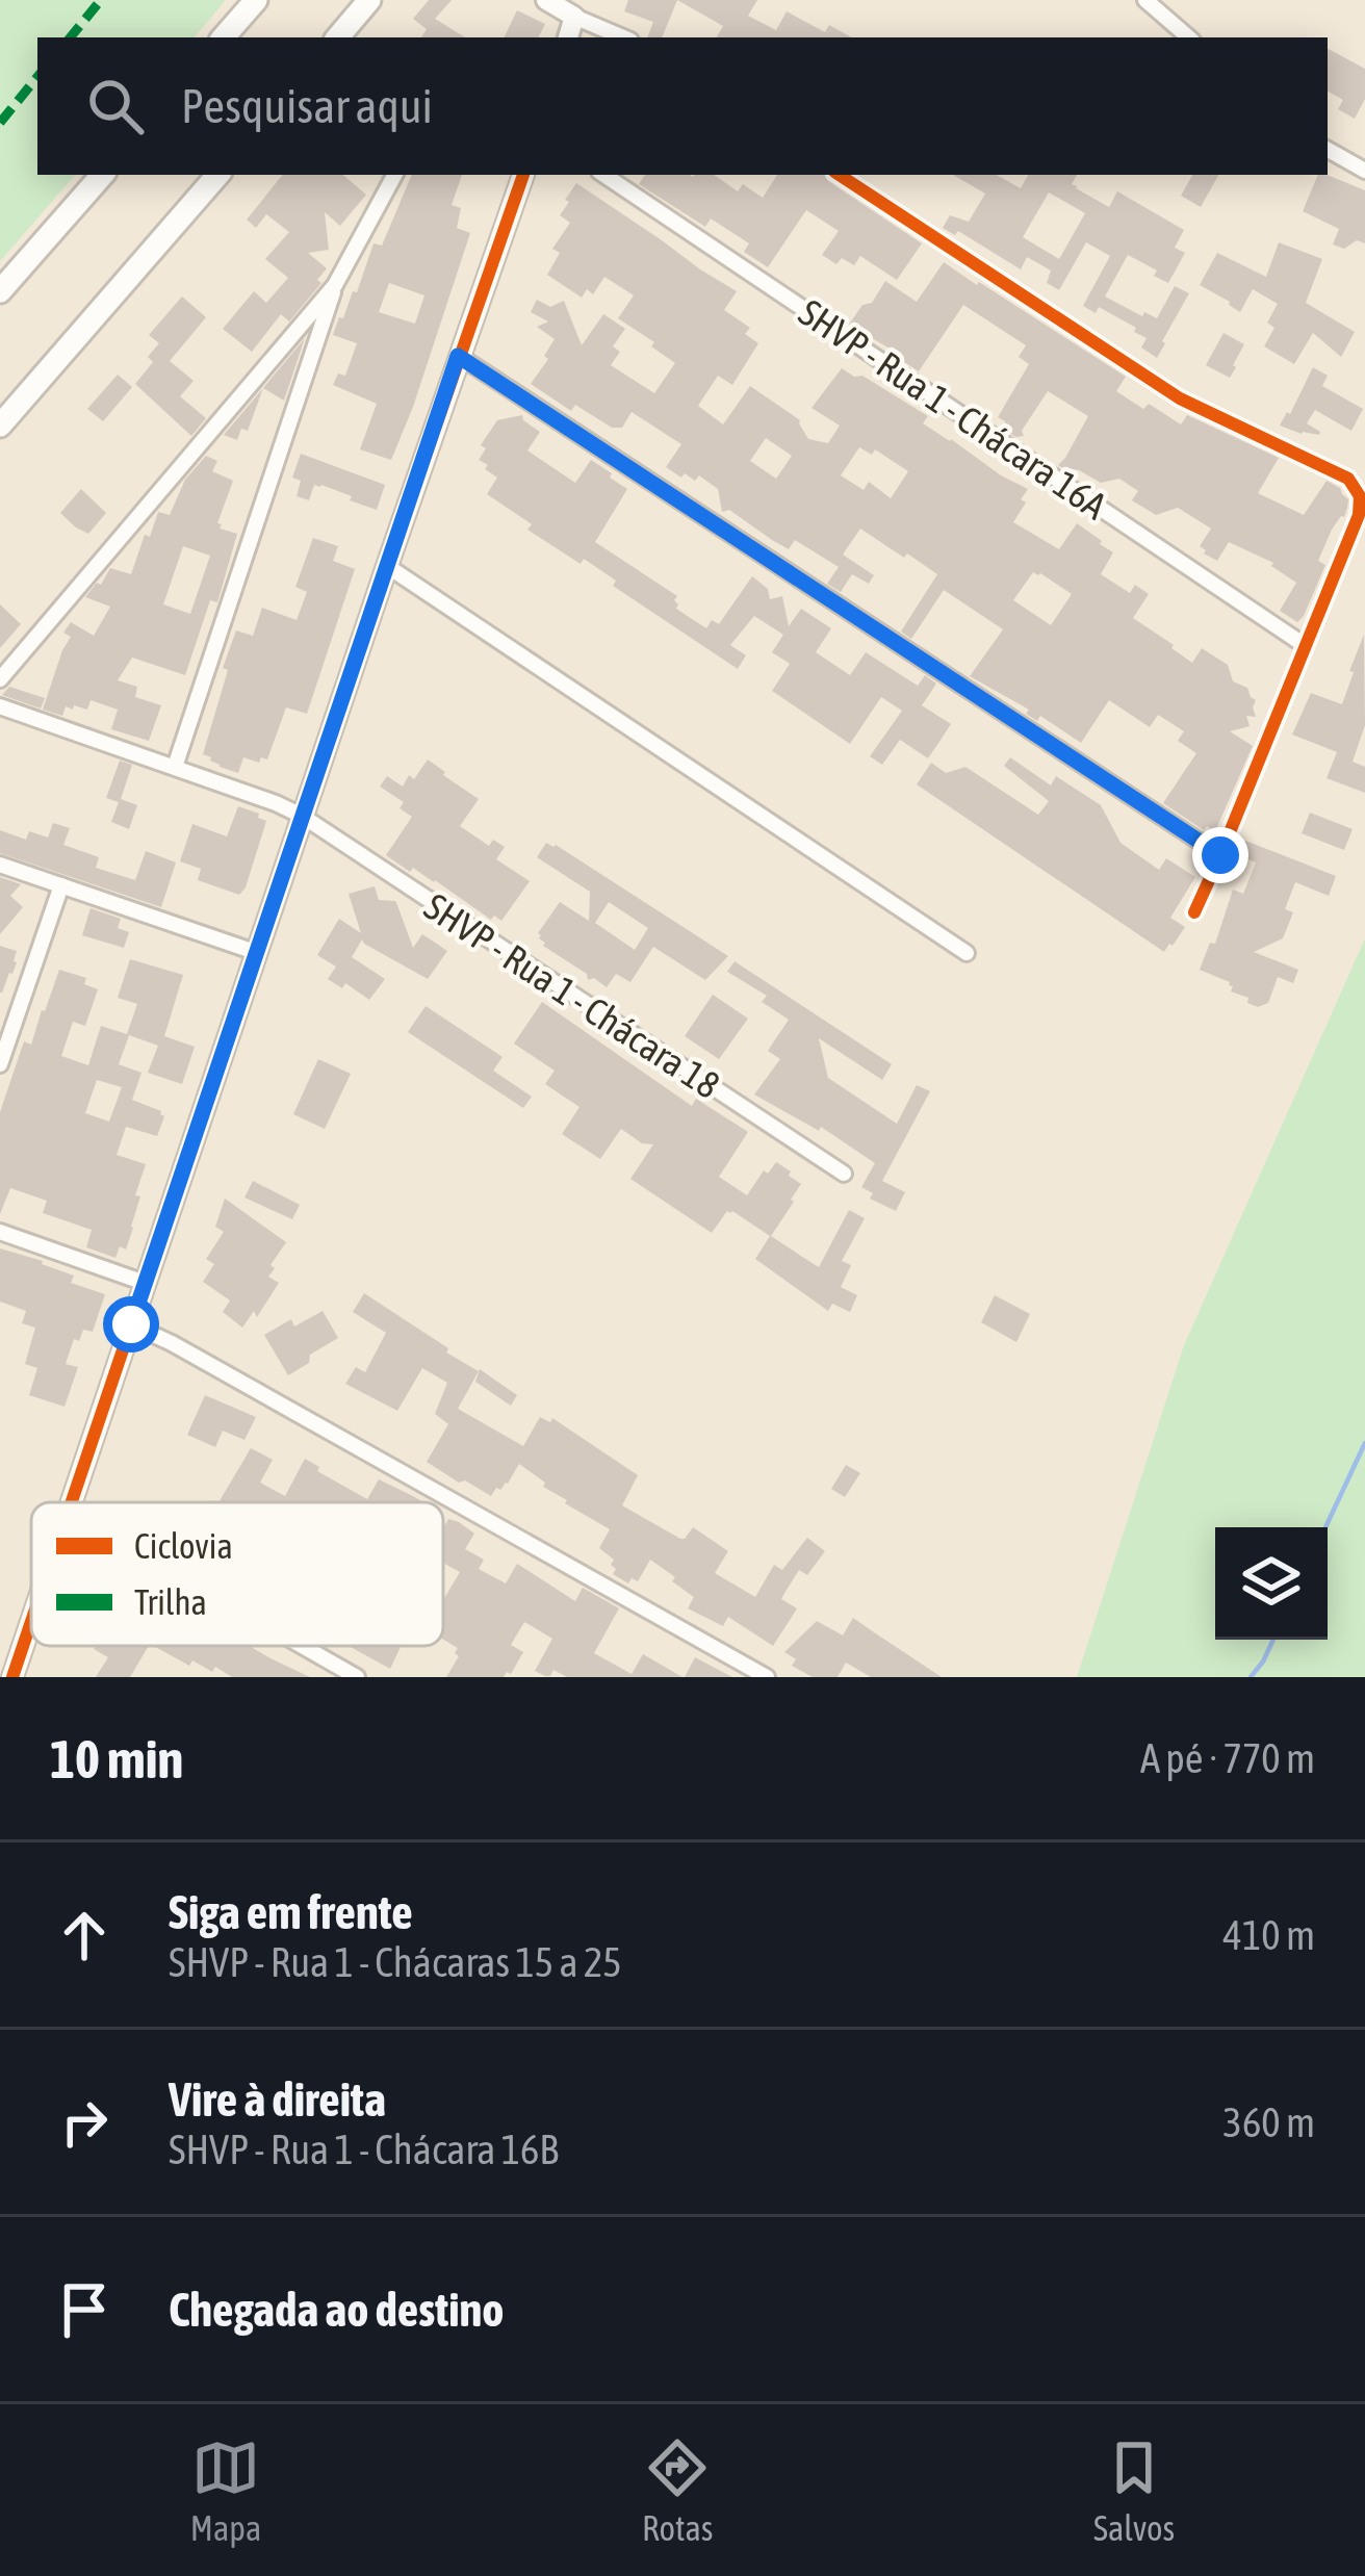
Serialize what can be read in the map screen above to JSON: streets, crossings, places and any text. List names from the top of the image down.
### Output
{
  "streets": {
    "street": ["SHVP - Rua 1 - Chácara 16A", "SHVP - Rua 1 - Chácara 18"]
  },
  "legend": ["Ciclovia", "Trilha"],
  "page": {
    "search": "Pesquisar aqui",
    "heading": ["10 min", "A pé · 770 m"],
    "list": [
      ["Siga em frente", "SHVP - Rua 1 - Chácaras 15 a 25", "410 m"],
      ["Vire à direita", "SHVP - Rua 1 - Chácara 16B", "360 m"],
      "Chegada ao destino"
    ],
    "nav": ["Mapa", "Rotas", "Salvos"]
  }
}
